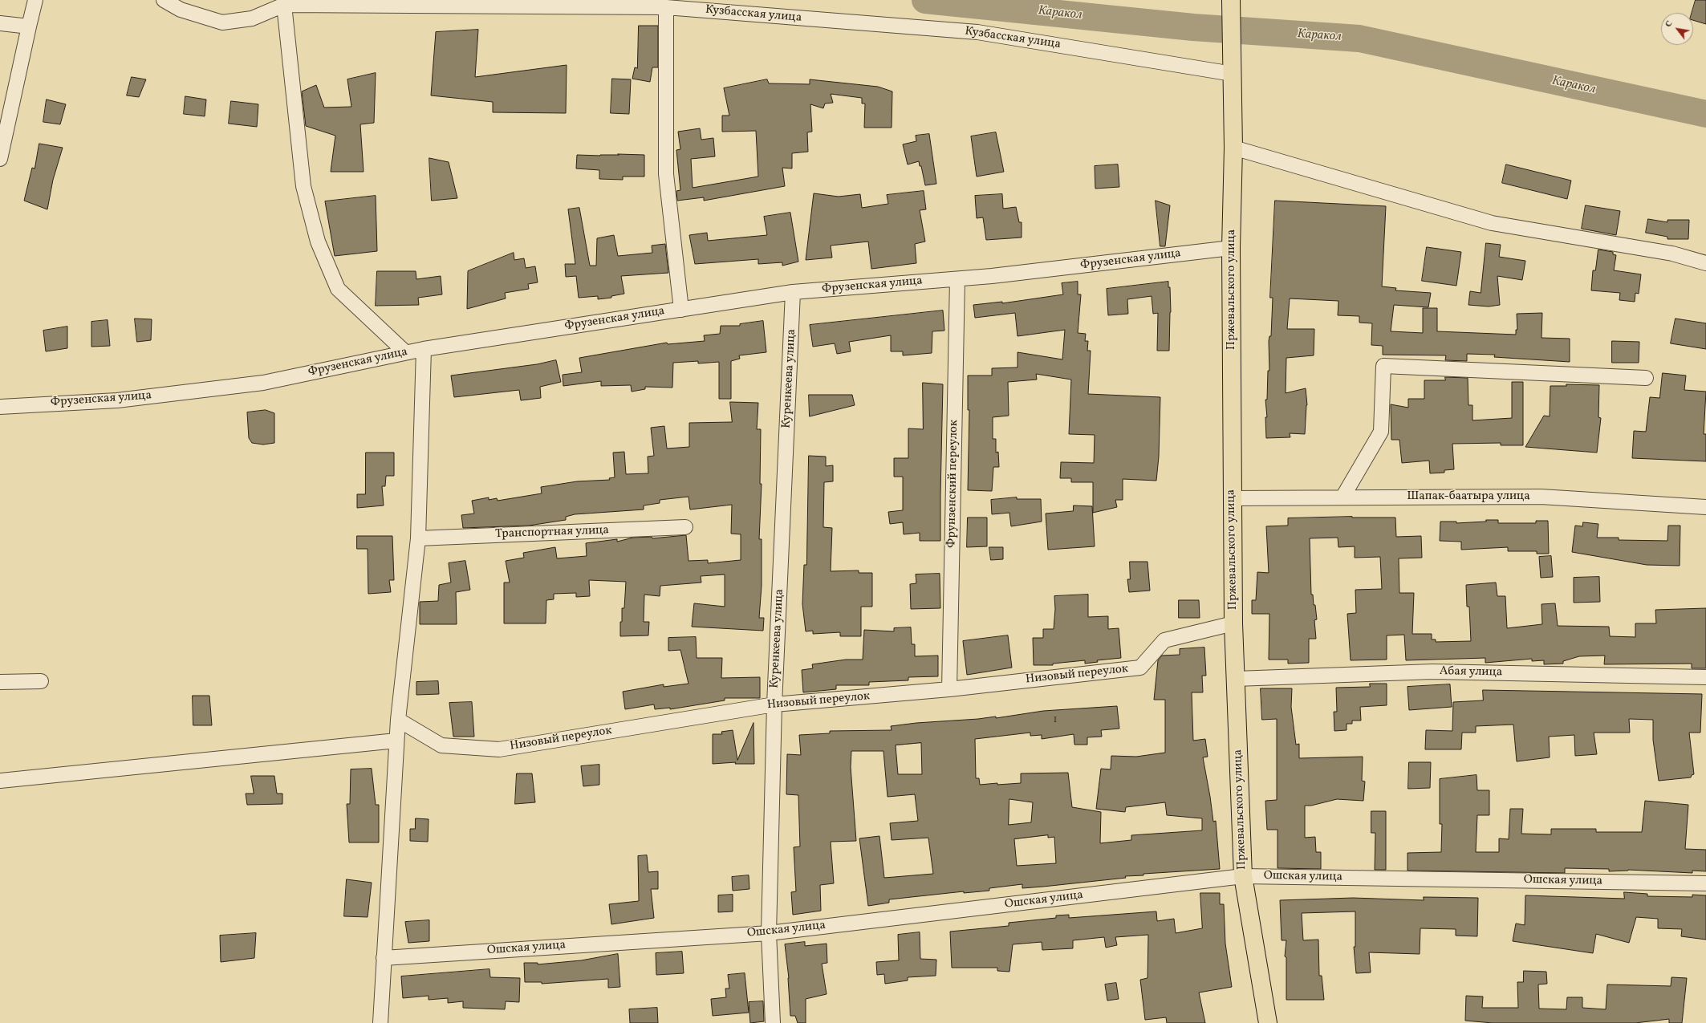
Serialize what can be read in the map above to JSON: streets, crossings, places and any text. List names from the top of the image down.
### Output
{
  "streets": {
    "main road": ["Пржевальского улица"],
    "street": [
      "Кузбасская улица",
      "Фрузенская улица",
      "Куренкеева улица",
      "Фрунзенский переулок",
      "Шапак-баатыра улица",
      "Транспортная улица",
      "Абая улица",
      "Низовый переулок",
      "Ошская улица"
    ]
  },
  "crossings": [
    ["Кузбасская улица", "Пржевальского улица"],
    ["Фрузенская улица", "Пржевальского улица"],
    ["Фрузенская улица", "Куренкеева улица"],
    ["Фрузенская улица", "Фрунзенский переулок"],
    ["Пржевальского улица", "Шапак-баатыра улица"],
    ["Пржевальского улица", "Абая улица"],
    ["Пржевальского улица", "Низовый переулок"],
    ["Пржевальского улица", "Ошская улица"],
    ["Куренкеева улица", "Низовый переулок"],
    ["Куренкеева улица", "Ошская улица"],
    ["Фрунзенский переулок", "Низовый переулок"]
  ],
  "water": ["Каракол"],
  "house_numbers": ["1"],
  "north": "top left"
}
